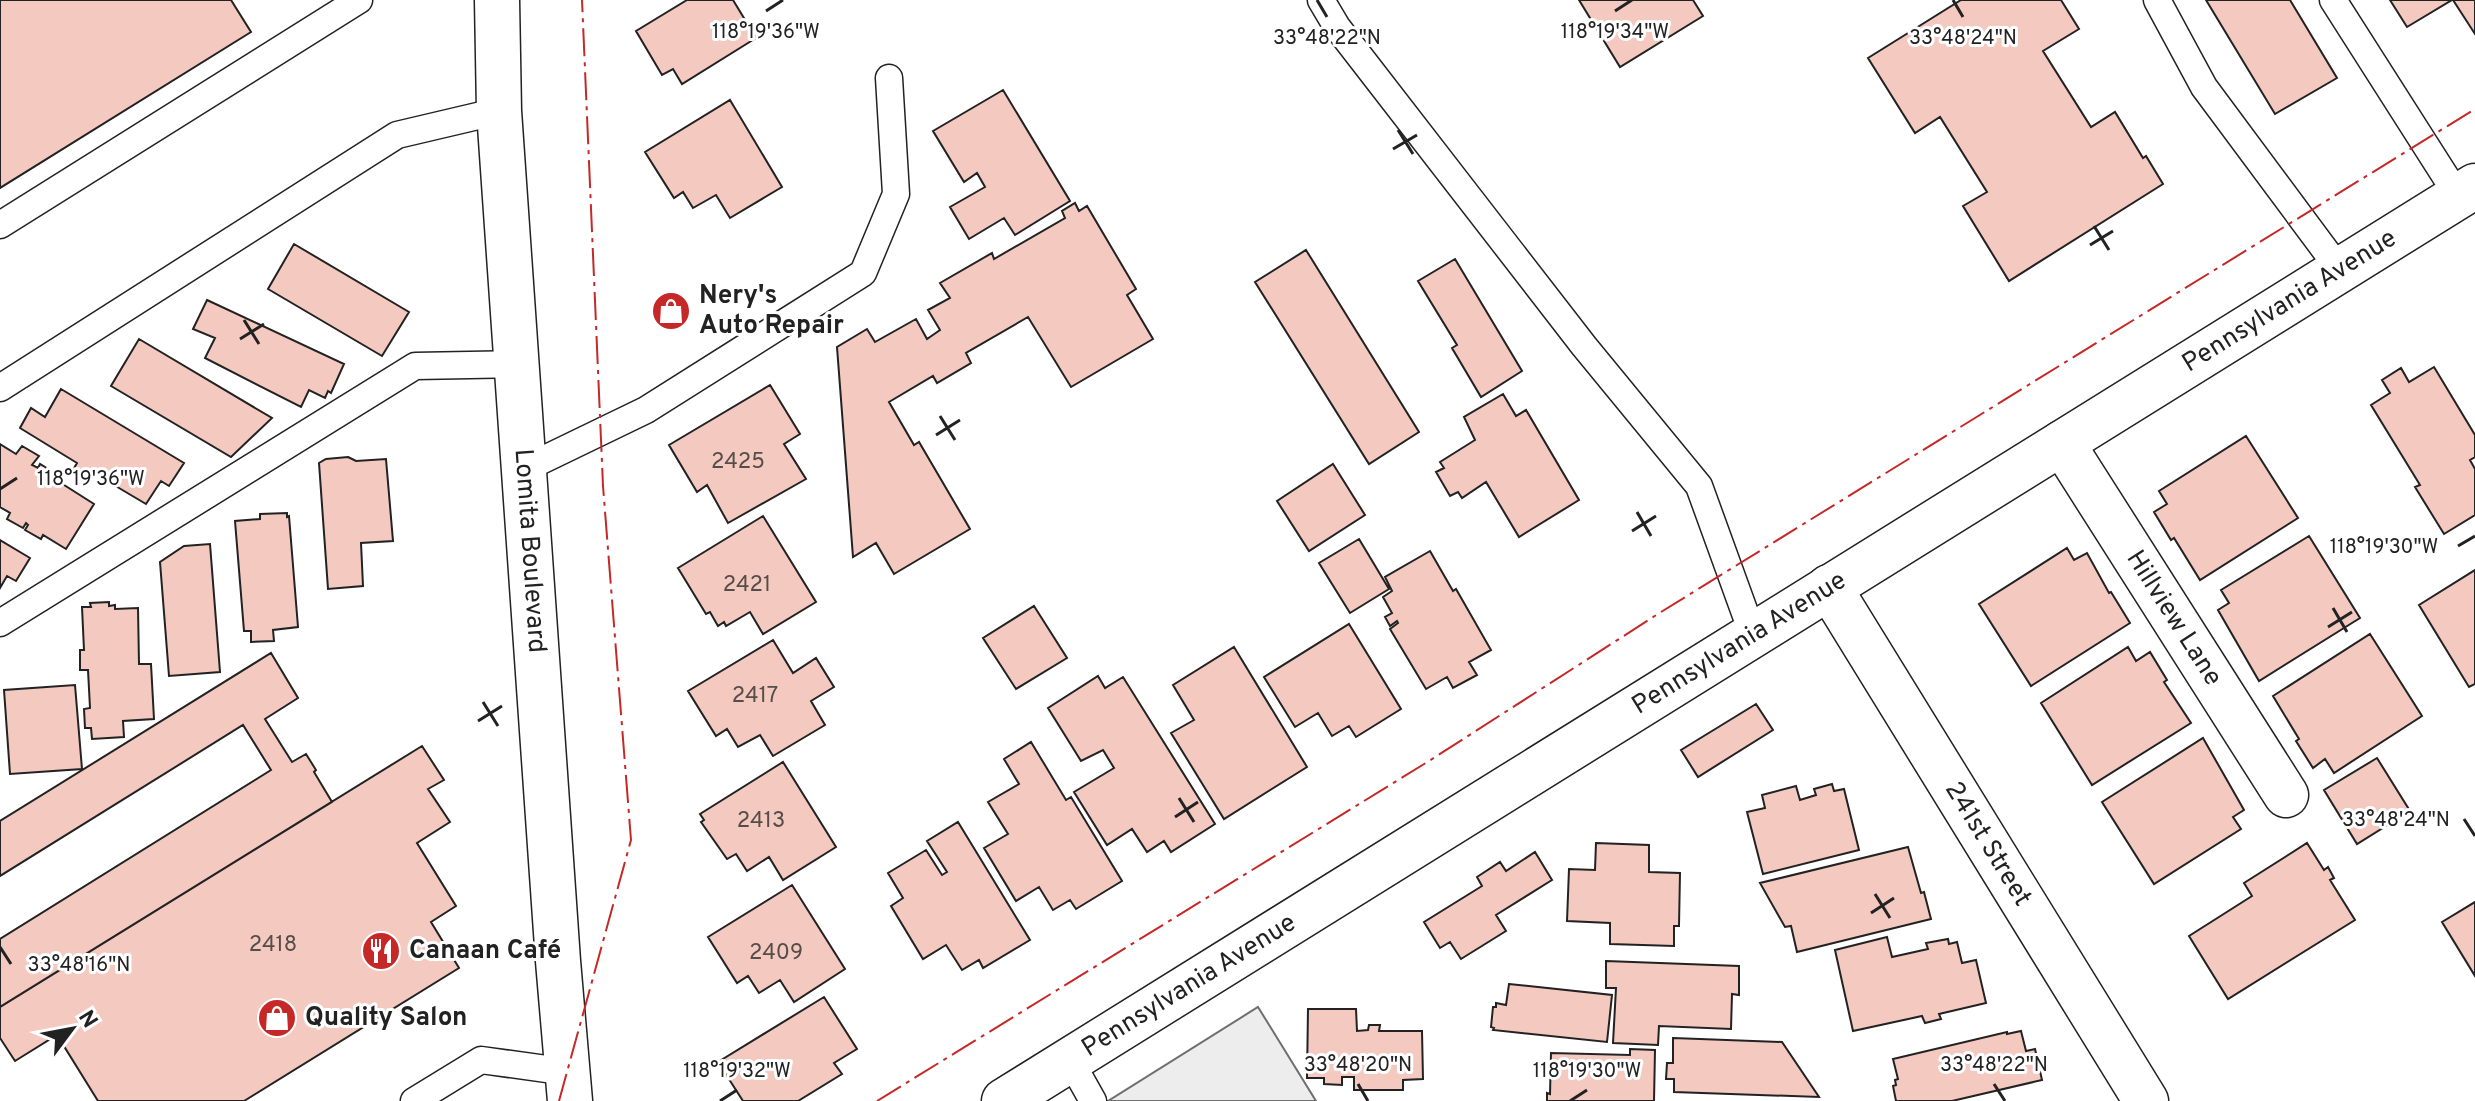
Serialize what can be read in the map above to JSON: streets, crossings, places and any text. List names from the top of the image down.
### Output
{
  "streets": {
    "street": [
      "Pennsylvania Avenue",
      "Lomita Boulevard",
      "Hillview Lane",
      "241st Street"
    ]
  },
  "crossings": [
    ["Pennsylvania Avenue", "Hillview Lane"],
    ["Pennsylvania Avenue", "241st Street"]
  ],
  "places": {
    "shop": ["Nery's Auto Repair", "Quality Salon"],
    "restaurant": ["Canaan Café"]
  },
  "house_numbers": [
    "2425",
    "2421",
    "2417",
    "2413",
    "2418",
    "2409"
  ],
  "north": "top right",
  "coordinates": [
    "118°19'36\"W",
    "118°19'34\"W",
    "33°48'22\"N",
    "33°48'24\"N",
    "118°19'30\"W",
    "33°48'16\"N",
    "33°48'20\"N",
    "118°19'32\"W"
  ]
}
